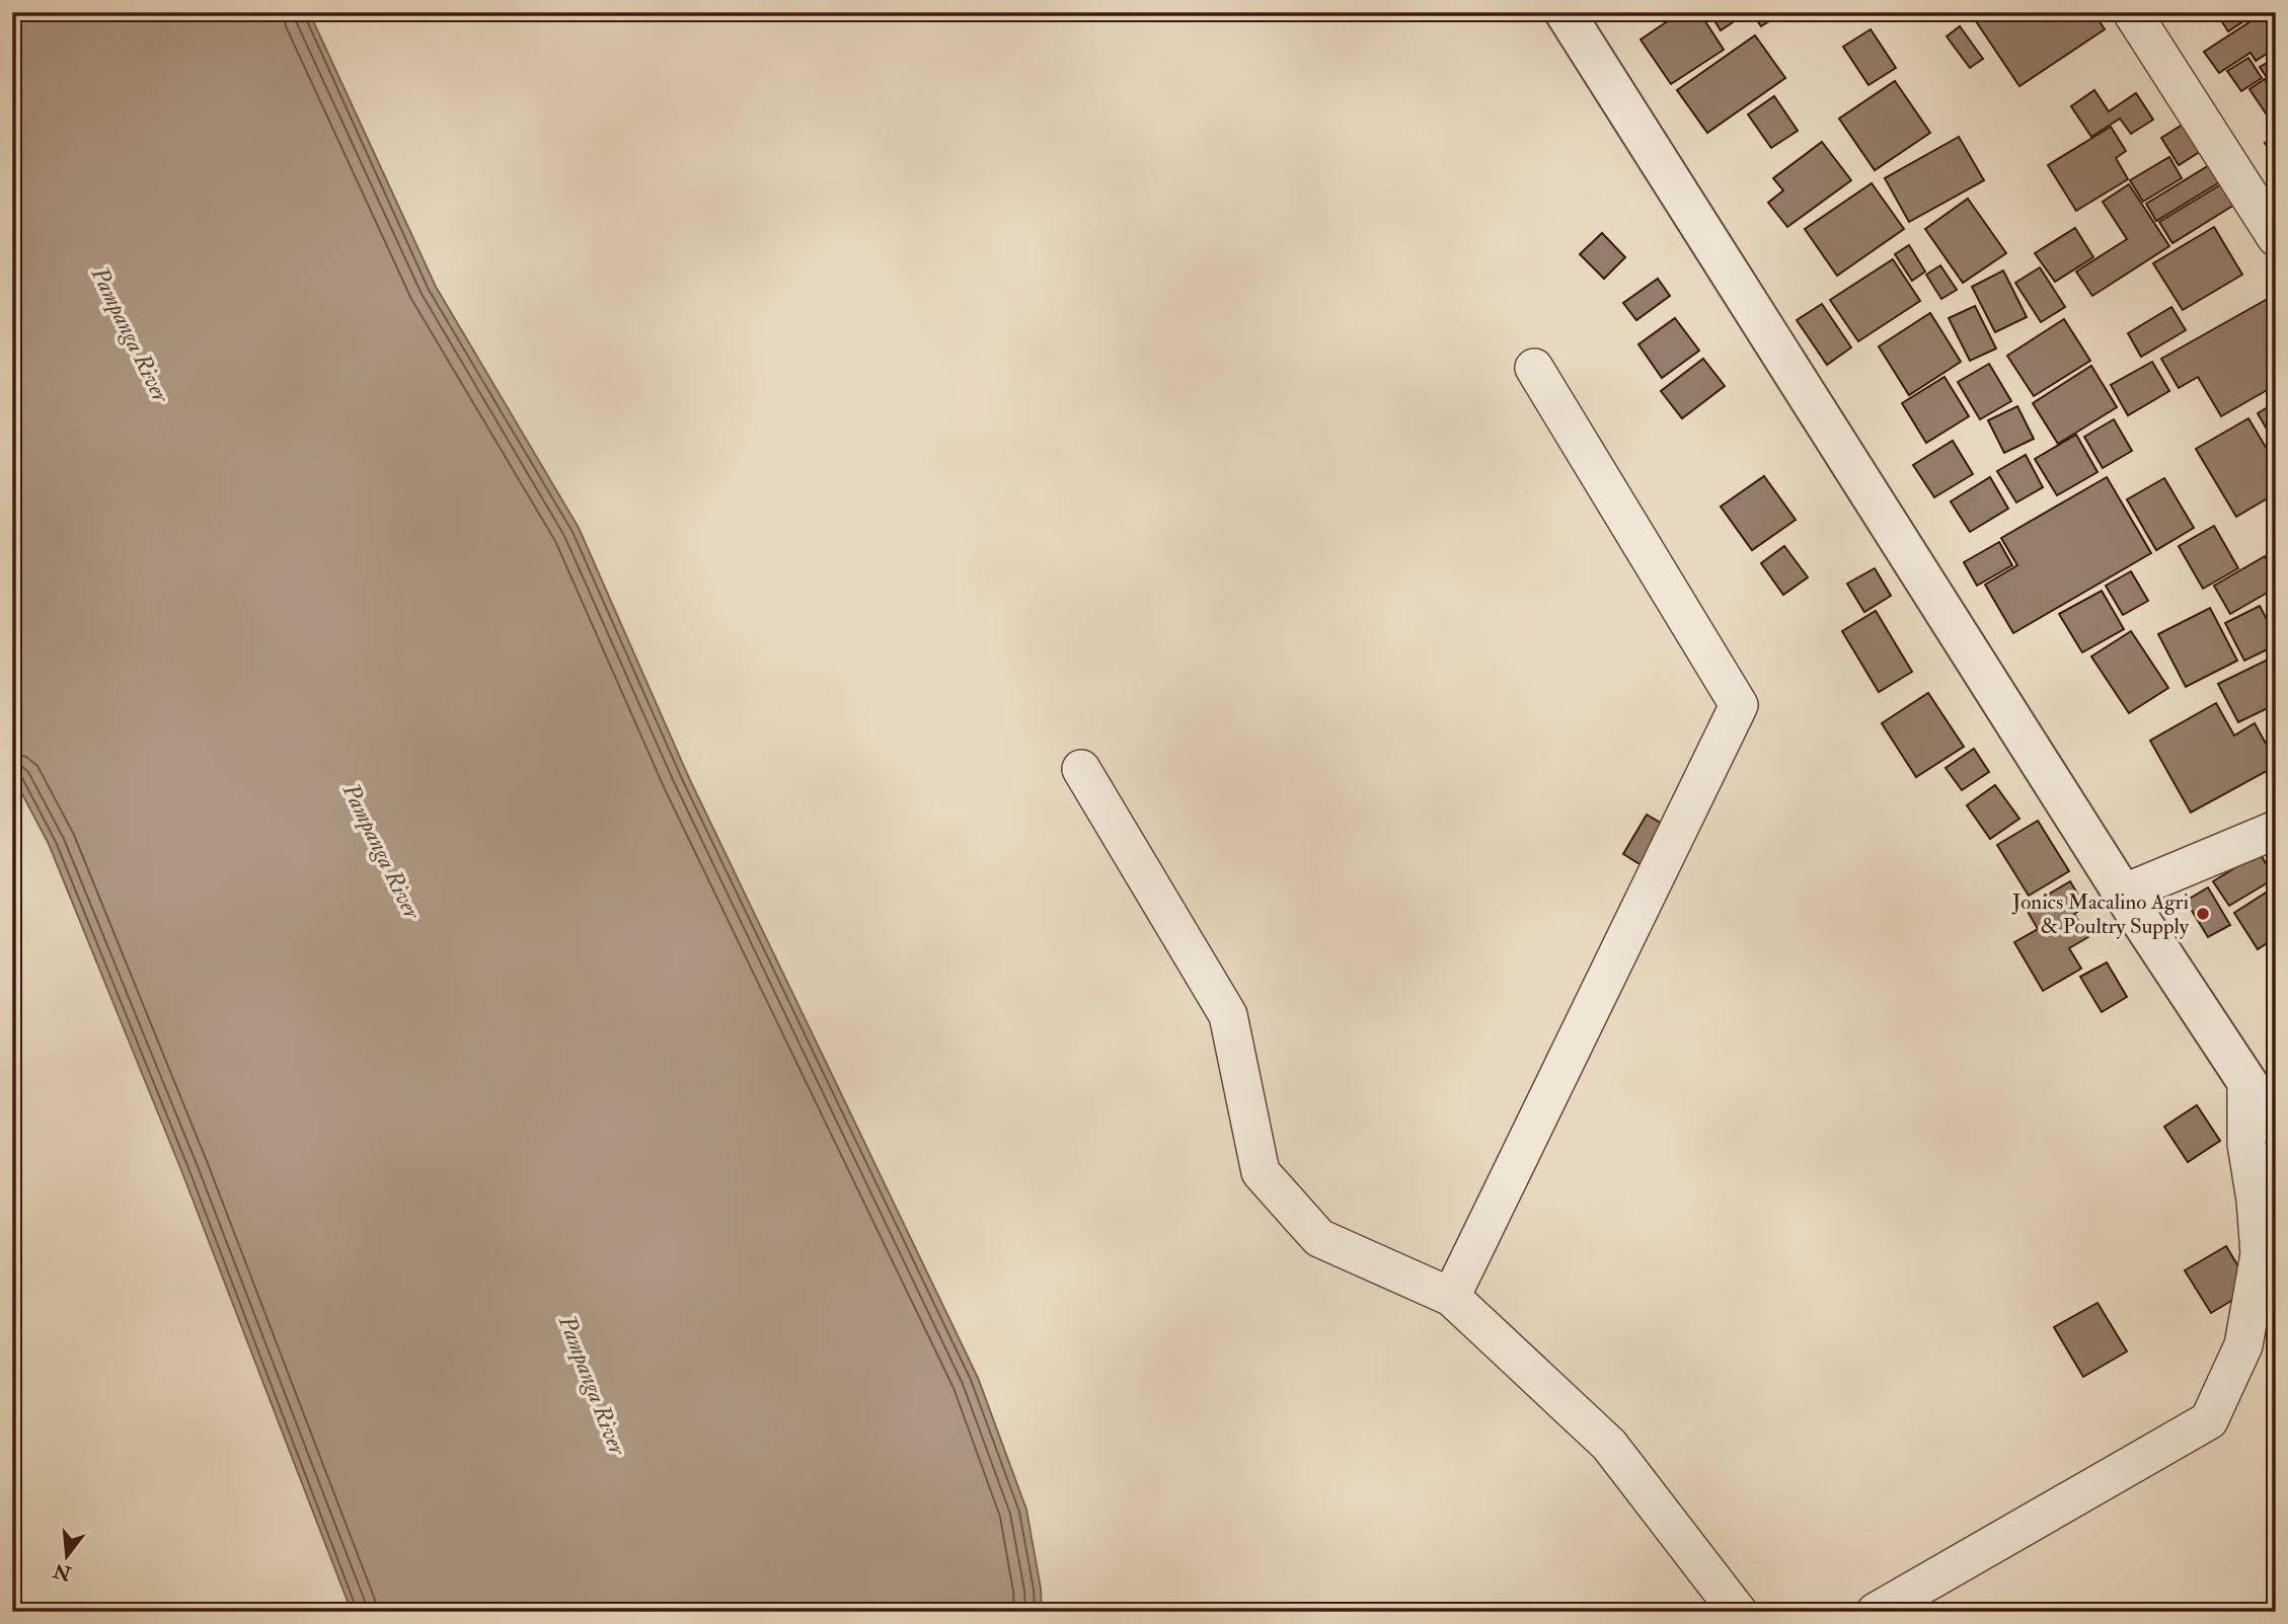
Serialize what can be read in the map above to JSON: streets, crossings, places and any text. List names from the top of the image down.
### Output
{
  "water": ["Pampanga River"],
  "places": ["Jonics Macalino Agri & Poultry Supply"],
  "north": "bottom"
}
